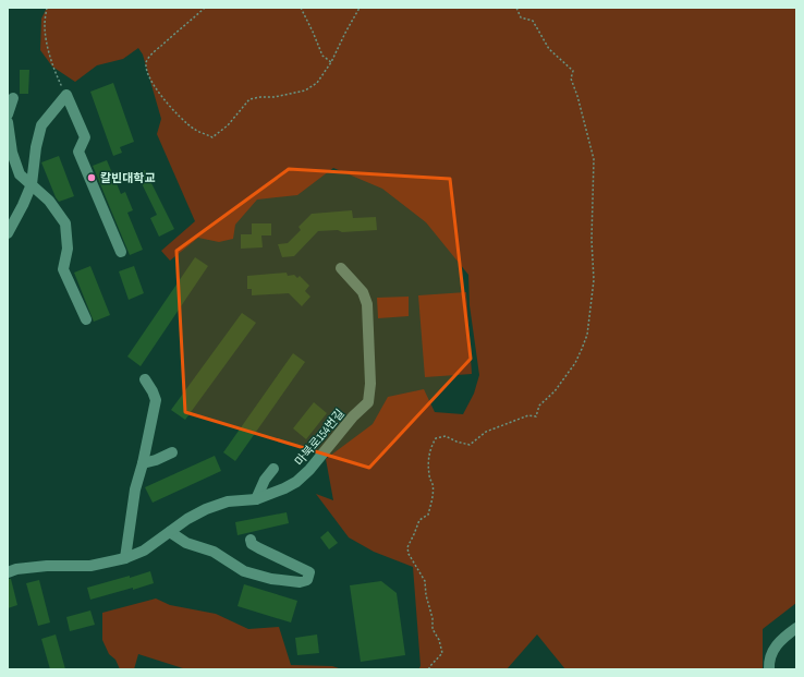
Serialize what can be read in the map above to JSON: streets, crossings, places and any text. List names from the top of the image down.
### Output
{
  "streets": {
    "street": ["마북로154번길"]
  },
  "places": ["칼빈대학교"]
}
